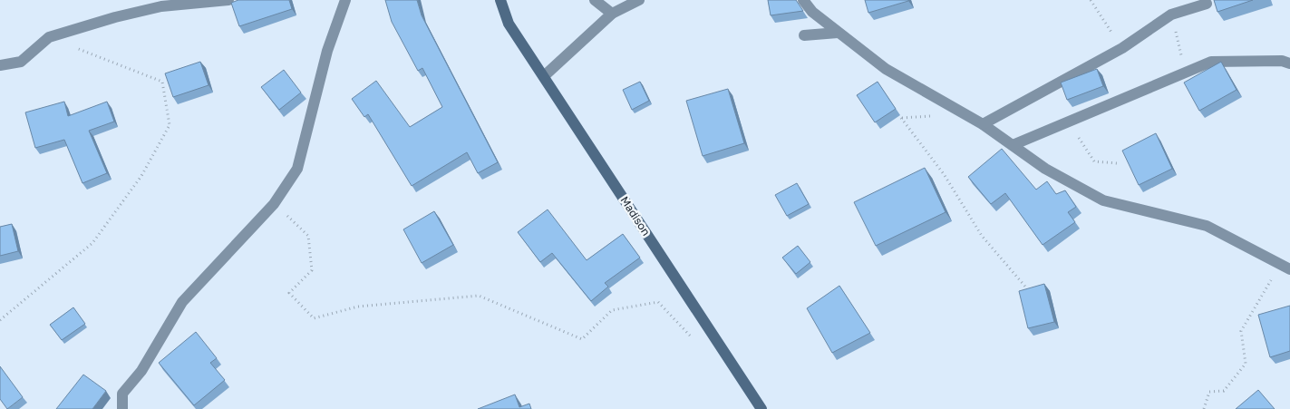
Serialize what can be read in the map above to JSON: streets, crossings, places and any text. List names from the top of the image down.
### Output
{
  "streets": {
    "street": ["Madison"]
  }
}
